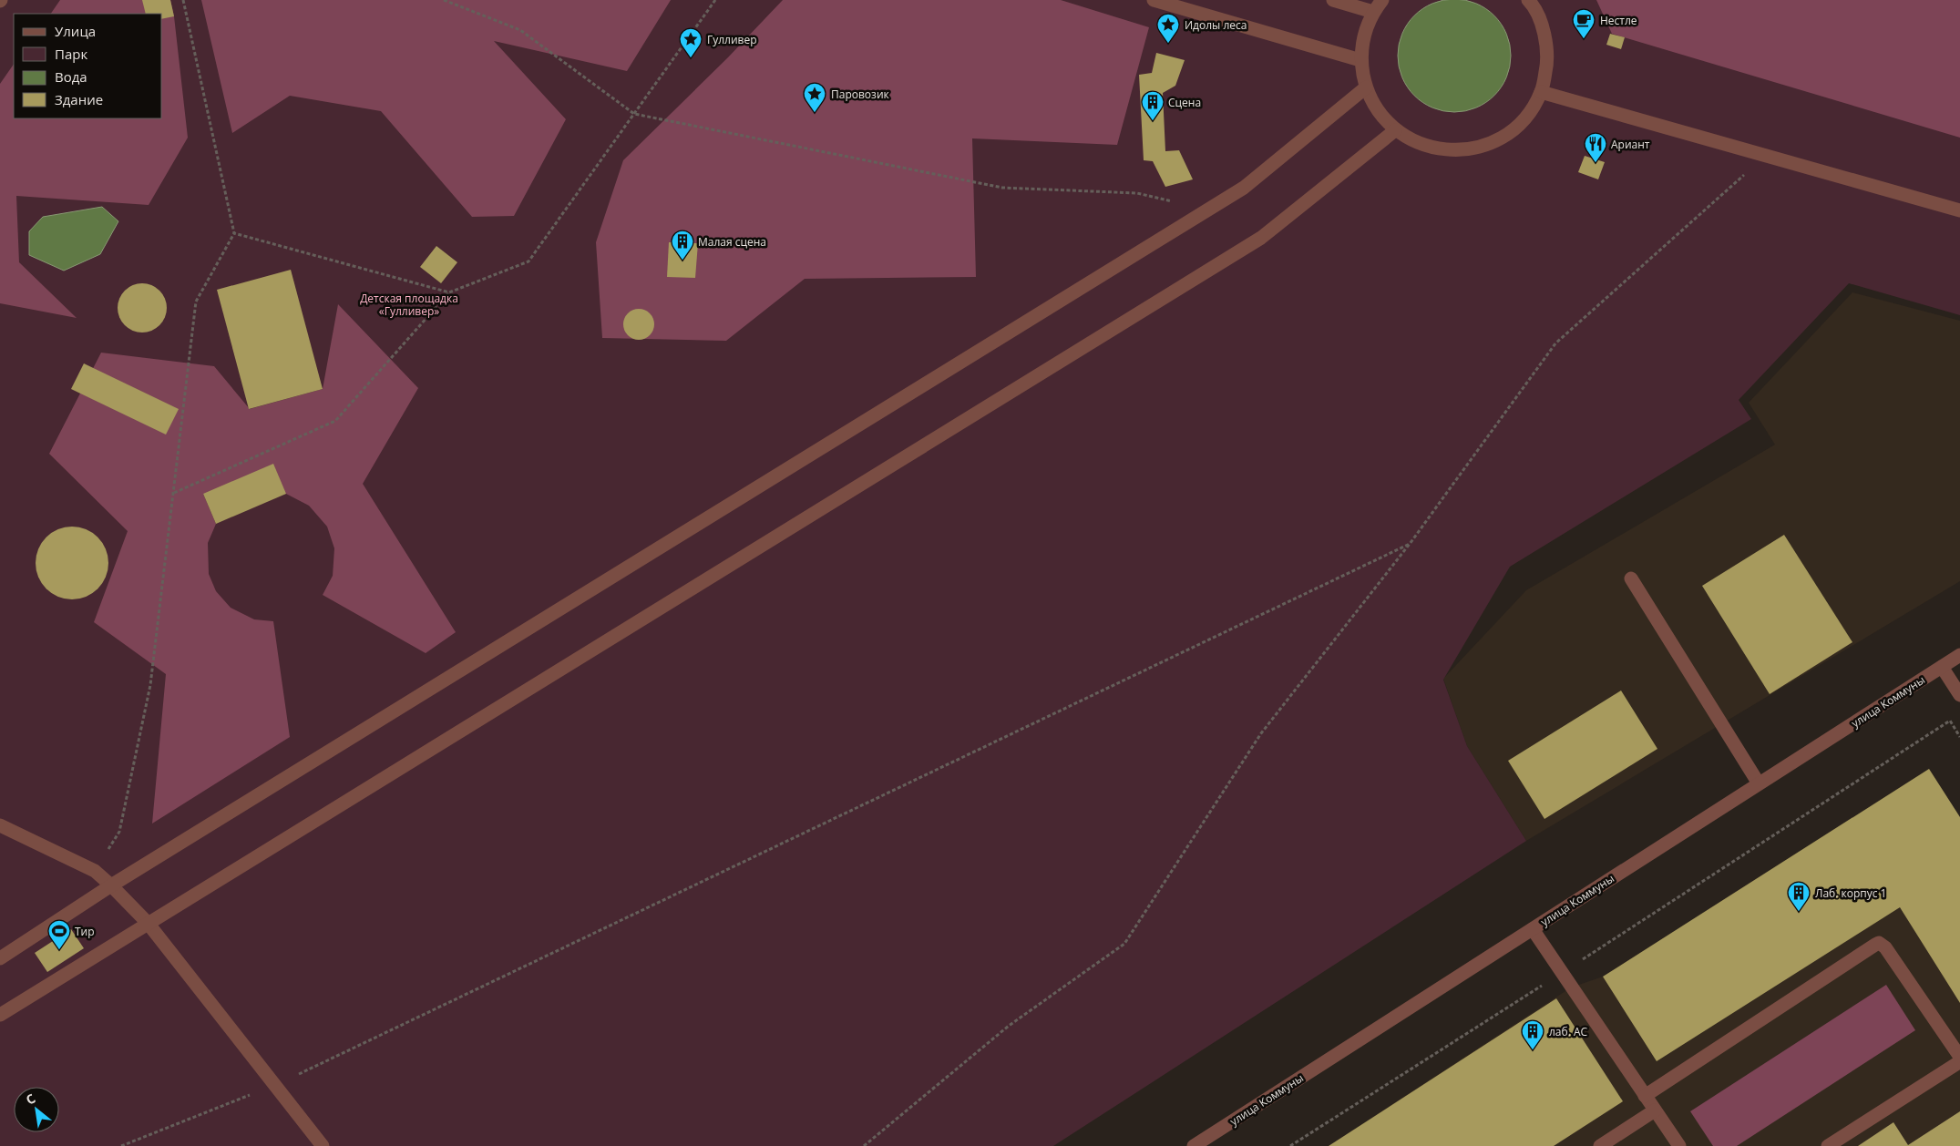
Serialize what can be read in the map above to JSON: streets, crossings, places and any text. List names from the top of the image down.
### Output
{
  "streets": {
    "street": ["улица Коммуны"]
  },
  "parks": ["Детская площадка «Гулливер»"],
  "places": {
    "cafe": ["Нестле"],
    "place": ["Идолы леса", "Гулливер", "Паровозик"],
    "building": [
      "Сцена",
      "Малая сцена",
      "Лаб. корпус 1",
      "лаб. АС"
    ],
    "restaurant": ["Ариант"],
    "sports": ["Тир"]
  },
  "legend": [
    "Улица",
    "Парк",
    "Вода",
    "Здание"
  ],
  "north": "top left"
}
